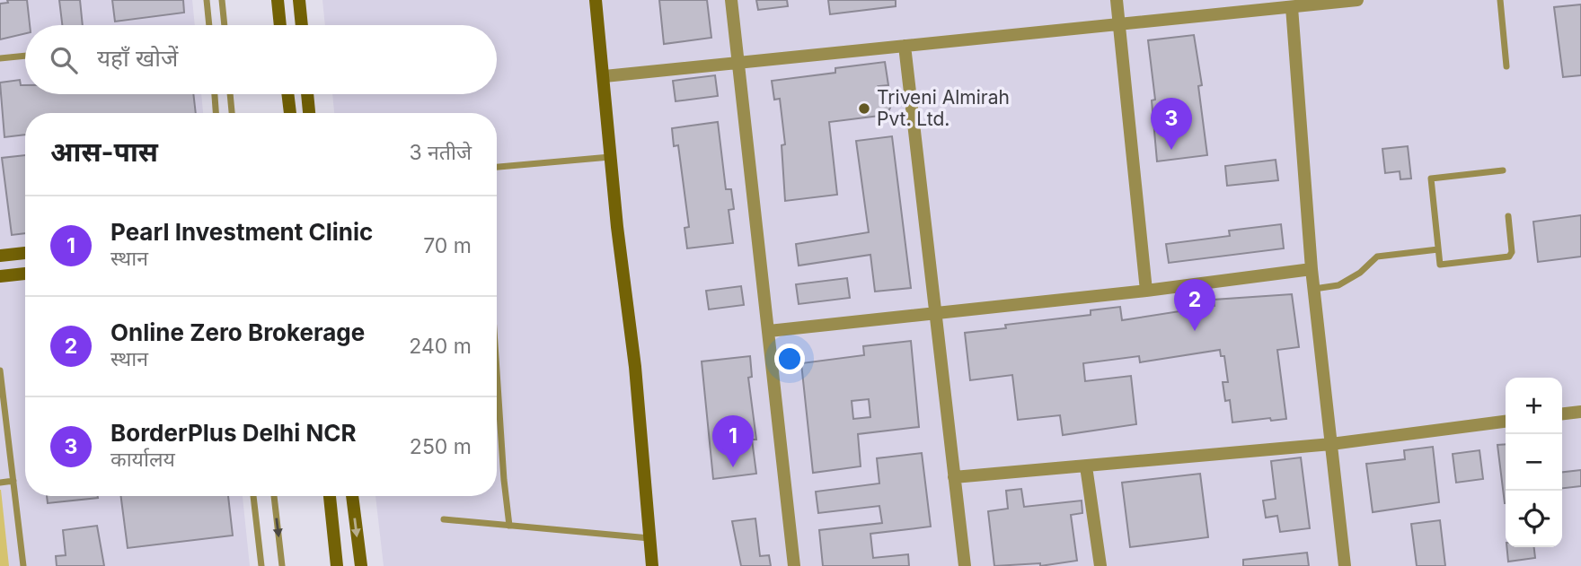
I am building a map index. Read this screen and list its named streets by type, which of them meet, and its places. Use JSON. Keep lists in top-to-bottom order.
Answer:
{
  "places": ["Triveni Almirah Pvt. Ltd."],
  "page": {
    "search": "यहाँ खोजें",
    "pins": ["3", "2", "1"],
    "heading": ["आस-पास", "3 नतीजे"],
    "list": [
      {
        "mark": "1",
        "name": "Pearl Investment Clinic",
        "note": "स्थान",
        "value": "70 m"
      },
      {
        "mark": "2",
        "name": "Online Zero Brokerage",
        "note": "स्थान",
        "value": "240 m"
      },
      {
        "mark": "3",
        "name": "BorderPlus Delhi NCR",
        "note": "कार्यालय",
        "value": "250 m"
      }
    ],
    "map_buttons": ["+", "−"]
  }
}
